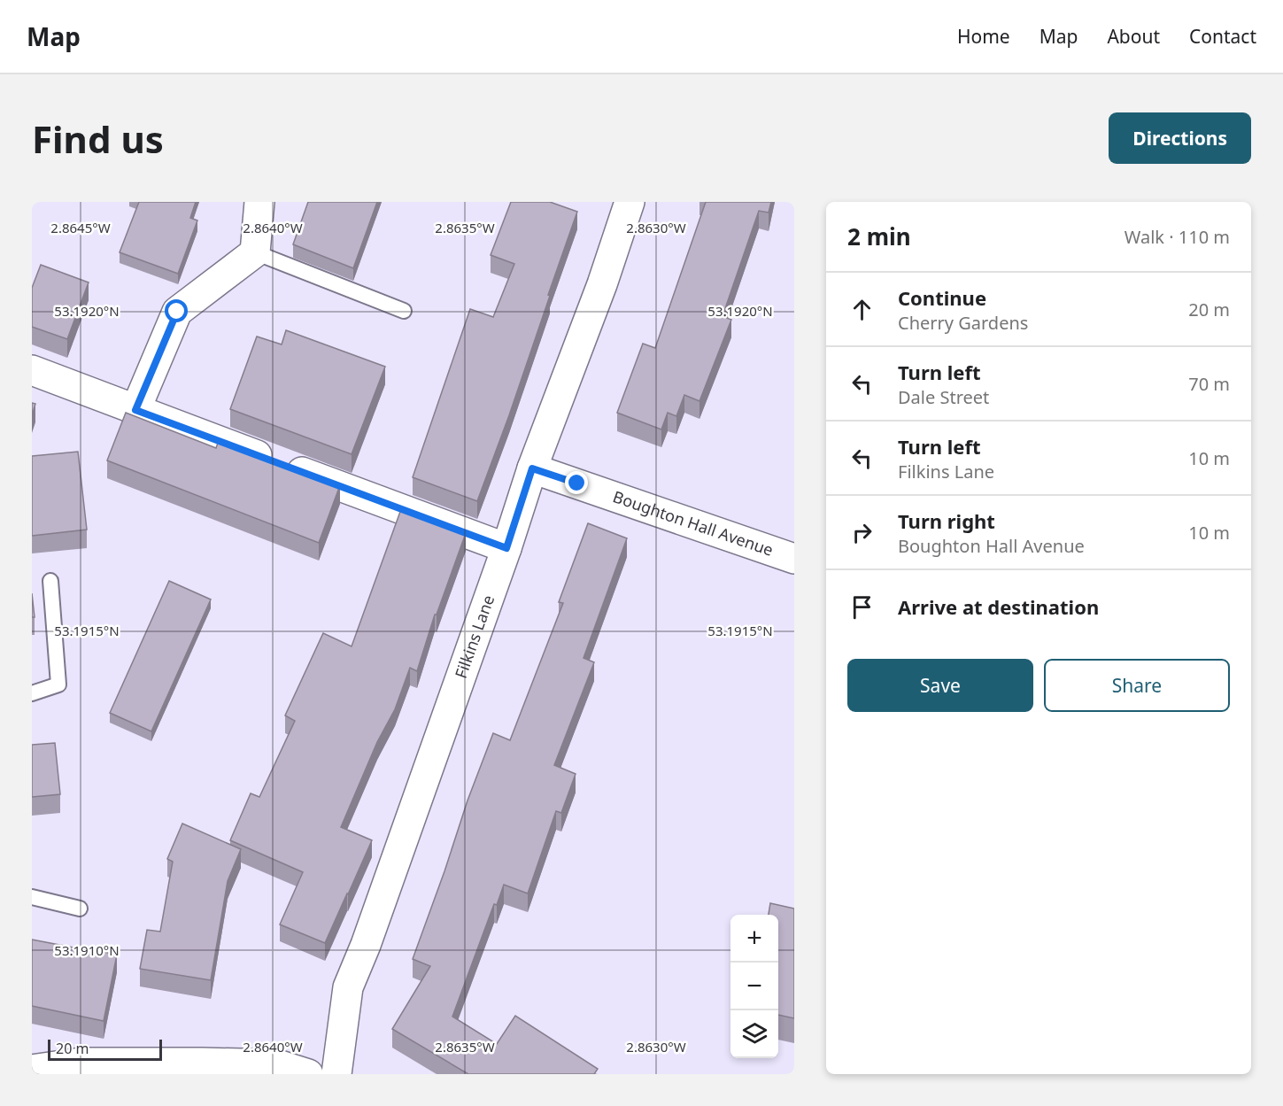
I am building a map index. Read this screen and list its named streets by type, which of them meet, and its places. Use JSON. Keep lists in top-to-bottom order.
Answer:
{
  "streets": {
    "street": ["Boughton Hall Avenue", "Filkins Lane"]
  },
  "crossings": [
    ["Boughton Hall Avenue", "Filkins Lane"]
  ],
  "scale_bar": "20 m",
  "page": {
    "header": "Map",
    "nav": [
      "Home",
      "Map",
      "About",
      "Contact"
    ],
    "buttons": [
      "Directions",
      ["Save", "Share"]
    ],
    "title": "Find us",
    "heading": ["2 min", "Walk · 110 m"],
    "list": [
      ["Continue", "Cherry Gardens", "20 m"],
      ["Turn left", "Dale Street", "70 m"],
      ["Turn left", "Filkins Lane", "10 m"],
      ["Turn right", "Boughton Hall Avenue", "10 m"],
      "Arrive at destination"
    ],
    "map_buttons": ["+", "−"],
    "scale": "20 m"
  },
  "coordinates": [
    "2.8645°W",
    "2.8640°W",
    "2.8635°W",
    "2.8630°W",
    "53.1920°N",
    "53.1915°N",
    "53.1910°N"
  ]
}
